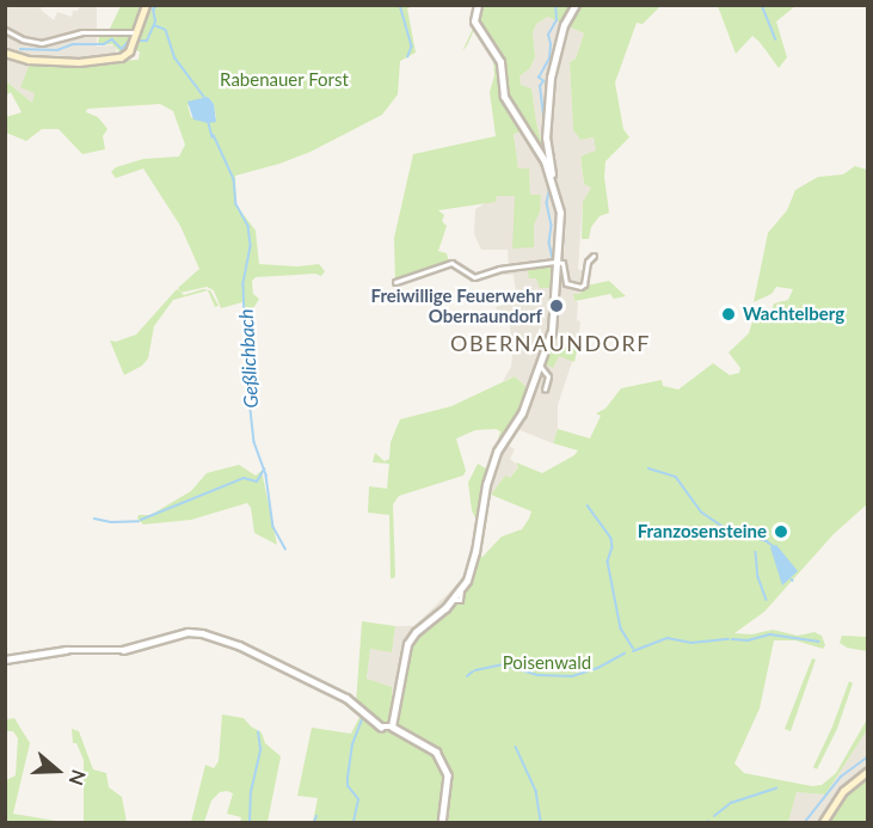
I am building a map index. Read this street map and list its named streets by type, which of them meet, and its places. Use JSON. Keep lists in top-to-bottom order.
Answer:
{
  "districts": ["OBERNAUNDORF"],
  "water": ["Geßlichbach"],
  "parks": ["Rabenauer Forst", "Poisenwald"],
  "places": ["Freiwillige Feuerwehr Obernaundorf", "Wachtelberg", "Franzosensteine"],
  "north": "right"
}
